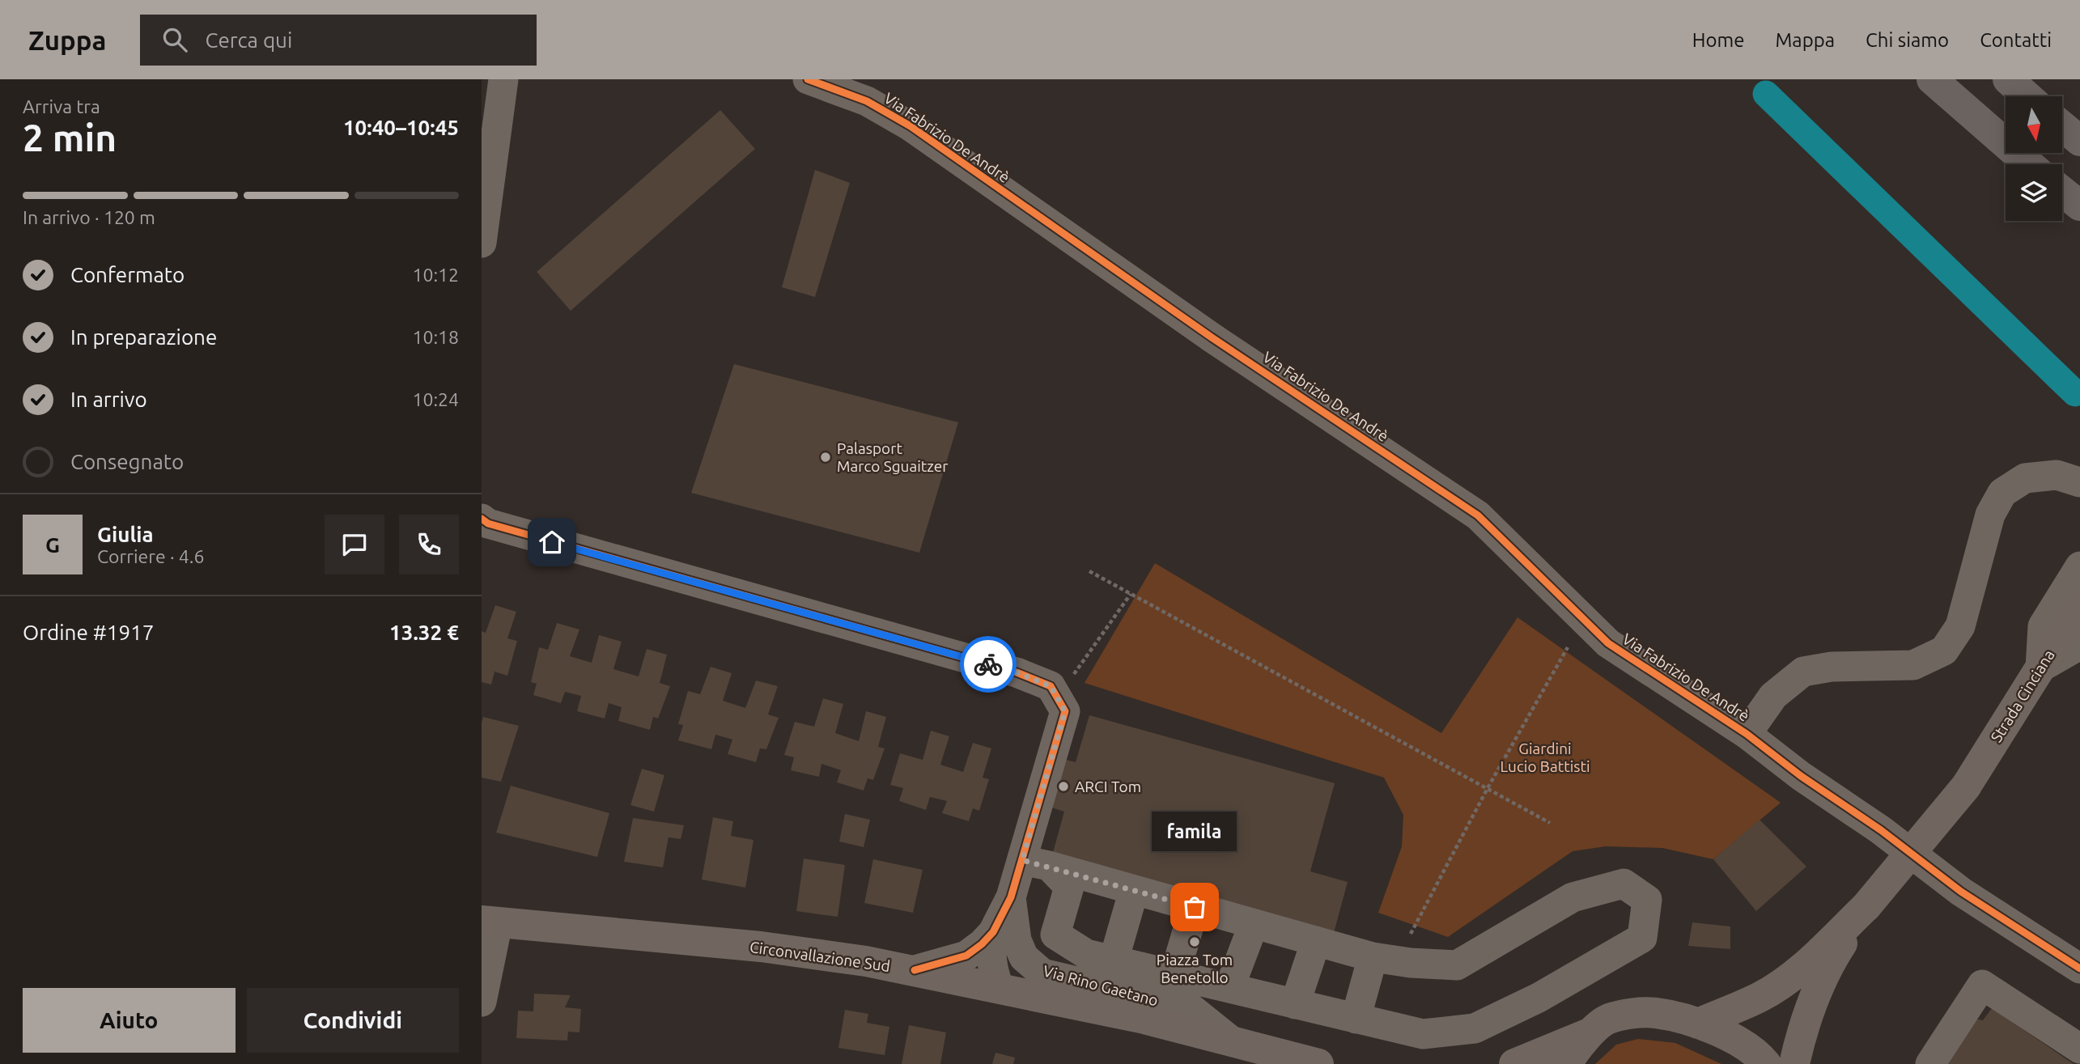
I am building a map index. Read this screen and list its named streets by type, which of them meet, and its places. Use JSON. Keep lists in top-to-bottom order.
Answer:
{
  "streets": {
    "main road": ["Strada Cinciana", "Circonvallazione Sud"],
    "street": ["Via Fabrizio De Andrè", "Via Rino Gaetano"]
  },
  "crossings": [
    ["Circonvallazione Sud", "Via Rino Gaetano"]
  ],
  "parks": ["Giardini Lucio Battisti"],
  "places": [
    "Palasport Marco Sguaitzer",
    "ARCI Tom",
    "famila",
    "Piazza Tom Benetollo"
  ],
  "north": "bottom",
  "page": {
    "header": "Zuppa",
    "search": "Cerca qui",
    "nav": [
      "Home",
      "Mappa",
      "Chi siamo",
      "Contatti"
    ],
    "heading": ["2 min", "Arriva tra", "10:40–10:45"],
    "panel": [
      "Giulia",
      "Corriere · 4.6",
      "Ordine #1917",
      "13.32 €"
    ],
    "bar": "In arrivo · 120 m",
    "list": [
      ["Confermato", "10:12"],
      ["In preparazione", "10:18"],
      ["In arrivo", "10:24"],
      "Consegnato"
    ],
    "round": "G",
    "bubble": "famila",
    "buttons": ["Aiuto", "Condividi"]
  }
}
